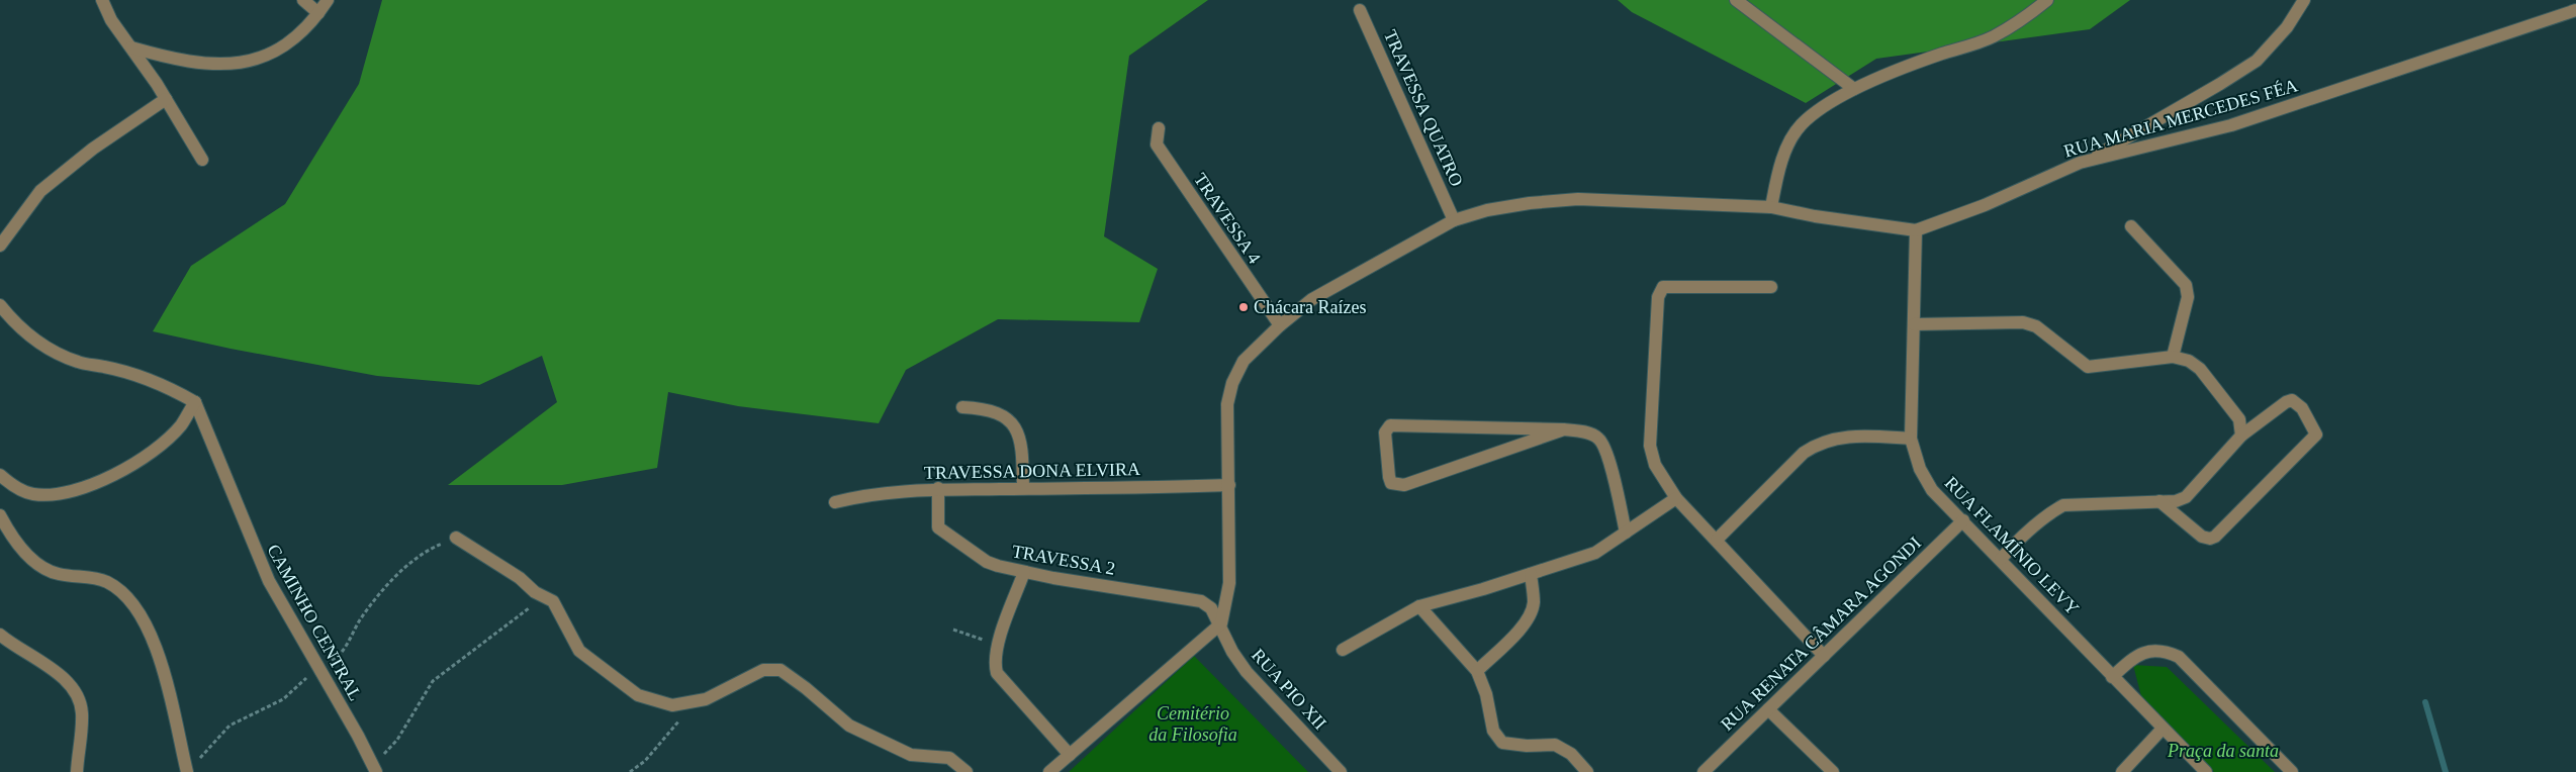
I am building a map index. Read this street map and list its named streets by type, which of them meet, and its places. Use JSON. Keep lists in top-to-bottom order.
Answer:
{
  "streets": {
    "street": [
      "TRAVESSA QUATRO",
      "RUA MARIA MERCEDES FÉA",
      "TRAVESSA 4",
      "TRAVESSA DONA ELVIRA",
      "RUA FLAMÍNIO LEVY",
      "TRAVESSA 2",
      "CAMINHO CENTRAL",
      "RUA RENATA CÂMARA AGONDI",
      "RUA PIO XII"
    ]
  },
  "crossings": [
    ["TRAVESSA QUATRO", "RUA MARIA MERCEDES FÉA"],
    ["RUA MARIA MERCEDES FÉA", "TRAVESSA 4"],
    ["RUA MARIA MERCEDES FÉA", "TRAVESSA DONA ELVIRA"],
    ["RUA MARIA MERCEDES FÉA", "RUA FLAMÍNIO LEVY"],
    ["RUA MARIA MERCEDES FÉA", "TRAVESSA 2"],
    ["RUA MARIA MERCEDES FÉA", "RUA PIO XII"],
    ["TRAVESSA DONA ELVIRA", "TRAVESSA 2"],
    ["RUA FLAMÍNIO LEVY", "RUA RENATA CÂMARA AGONDI"],
    ["TRAVESSA 2", "RUA PIO XII"]
  ],
  "parks": ["Cemitério da Filosofia", "Praça da santa"],
  "places": ["Chácara Raízes"]
}
